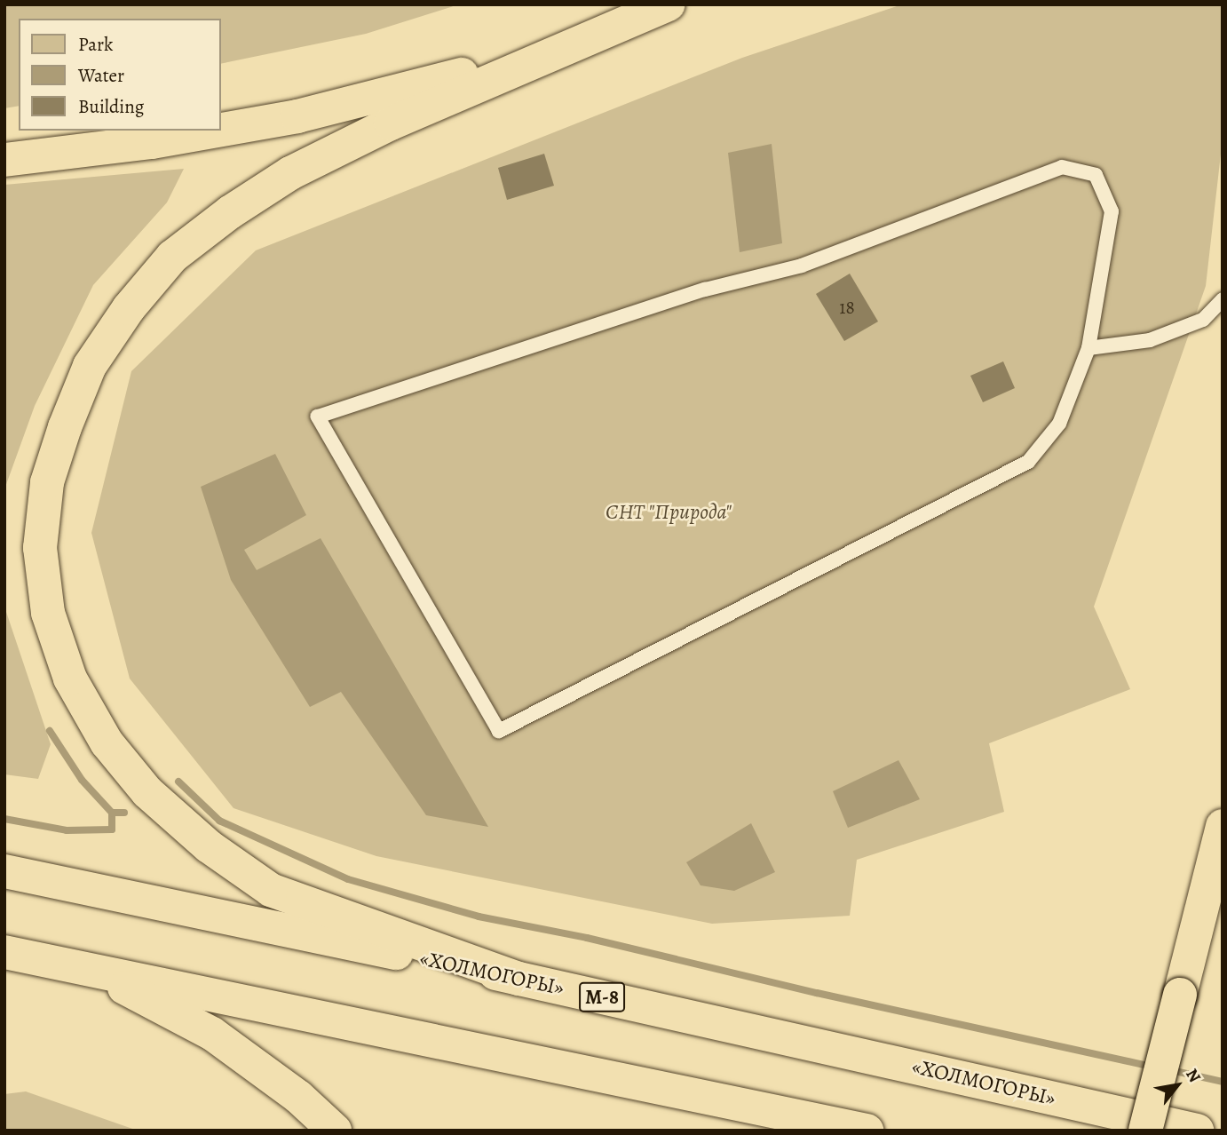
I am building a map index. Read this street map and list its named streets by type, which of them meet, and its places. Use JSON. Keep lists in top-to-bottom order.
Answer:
{
  "streets": {
    "highway": ["«ХОЛМОГОРЫ»", "М-8"]
  },
  "parks": ["СНТ \"Природа\""],
  "house_numbers": ["18"],
  "legend": ["Park", "Water", "Building"],
  "north": "top right"
}
